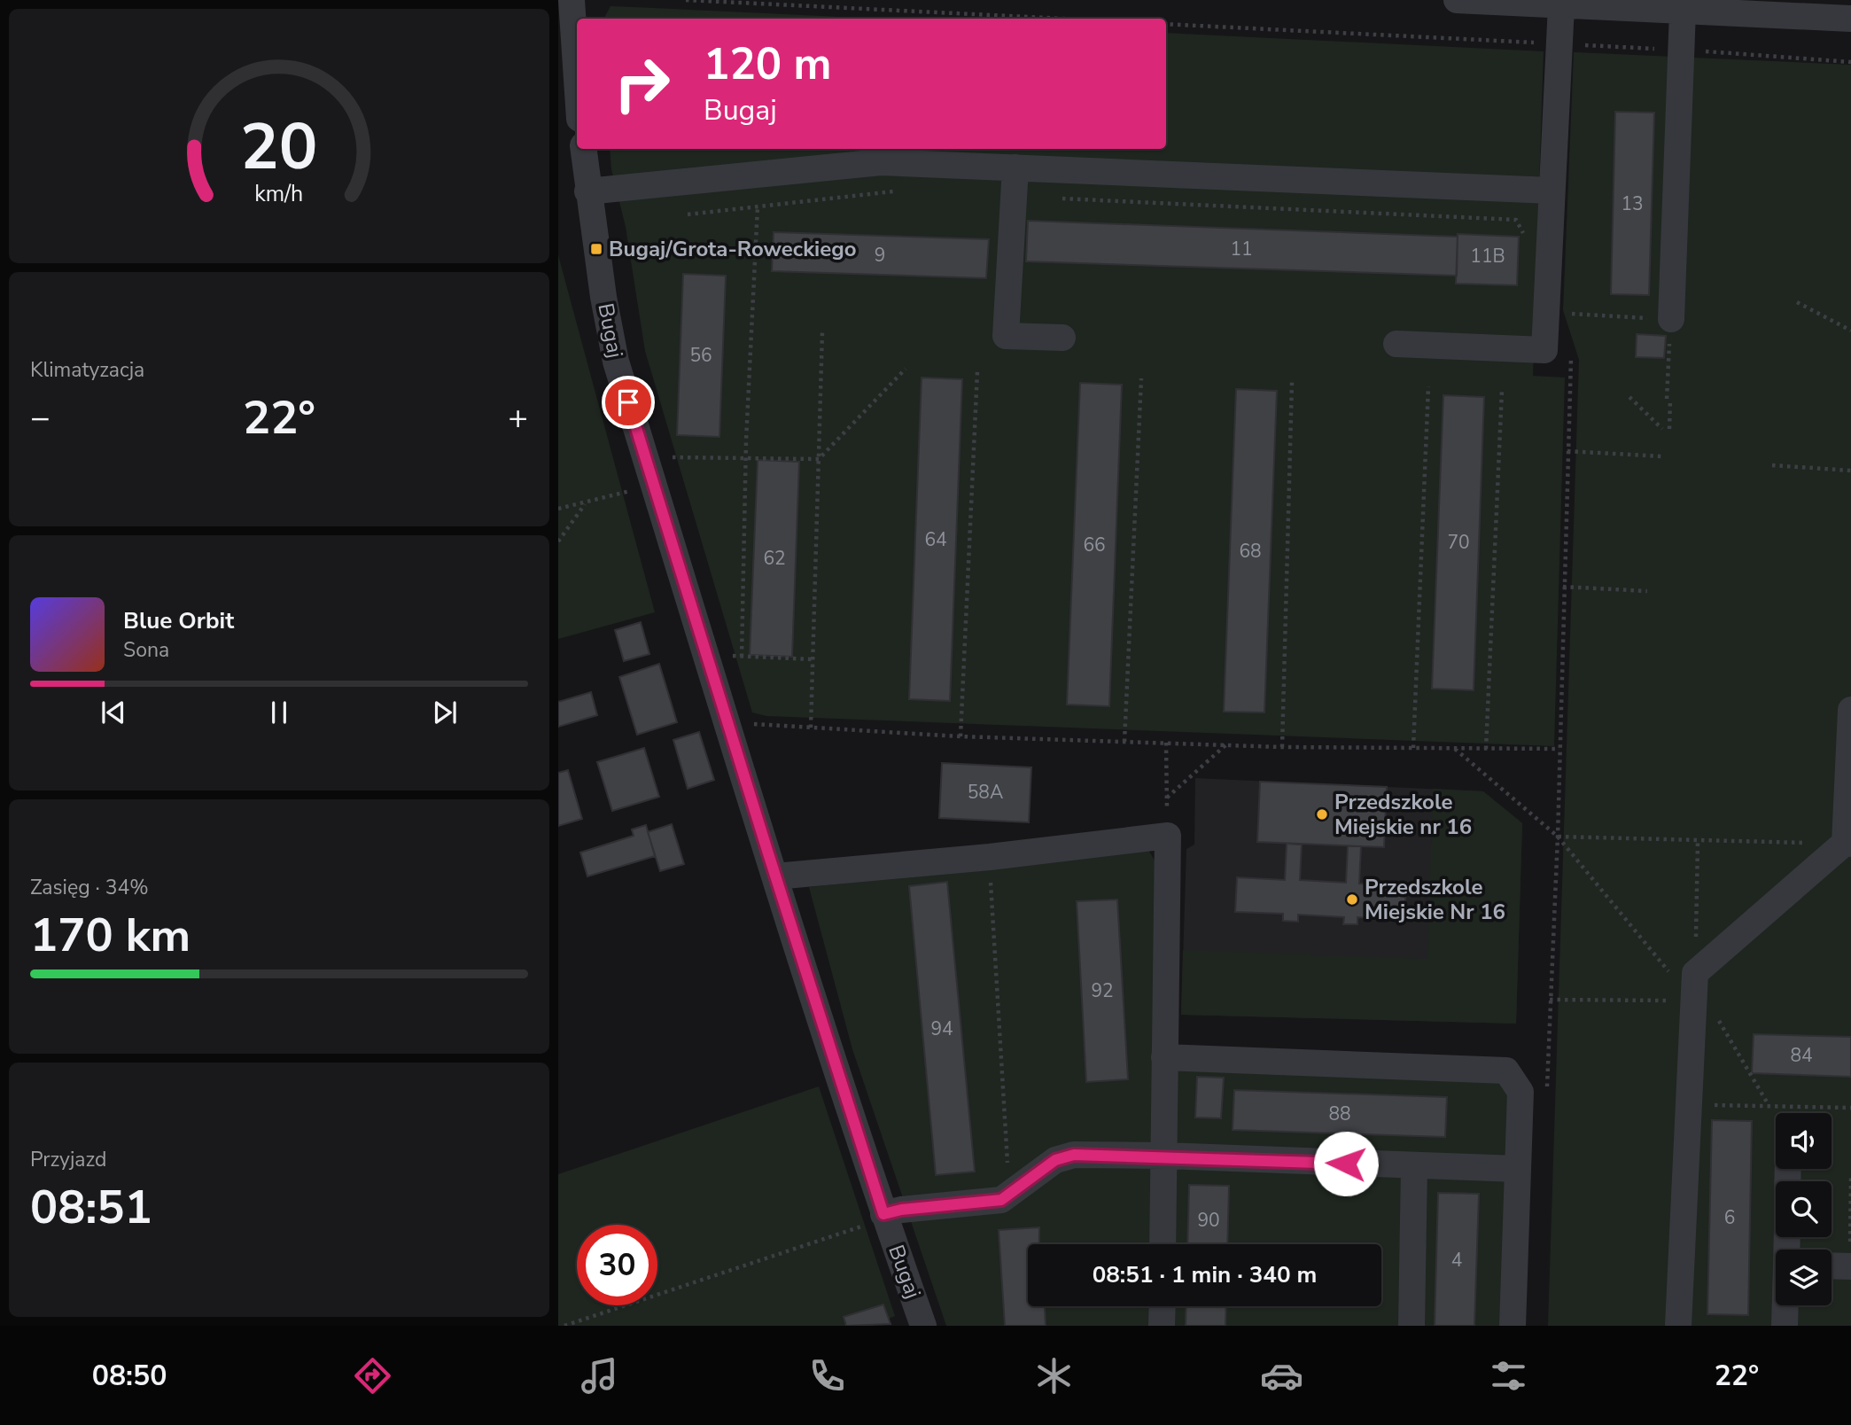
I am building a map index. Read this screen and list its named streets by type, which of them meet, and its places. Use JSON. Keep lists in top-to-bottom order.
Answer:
{
  "streets": {
    "street": ["Bugaj"]
  },
  "places": {
    "transit": ["Bugaj/Grota-Roweckiego"],
    "other": ["Przedszkole Miejskie nr 16", "Przedszkole Miejskie Nr 16"]
  },
  "house_numbers": [
    "13",
    "11",
    "9",
    "11B",
    "56",
    "64",
    "70",
    "66",
    "68",
    "62",
    "58A",
    "92",
    "94",
    "84",
    "88",
    "6",
    "90",
    "4"
  ],
  "page": {
    "turn": ["120 m", "Bugaj"],
    "tile": [
      "Klimatyzacja",
      ["Zasięg · 34%", "170 km"],
      ["Przyjazd", "08:51"]
    ],
    "heat": ["−", "22°", "+"],
    "song": ["Blue Orbit", "Sona"],
    "limit": "30",
    "trip": "08:51 · 1 min · 340 m",
    "tabs": ["08:50", "22°"],
    "gauge": ["20", "km/h"]
  }
}
